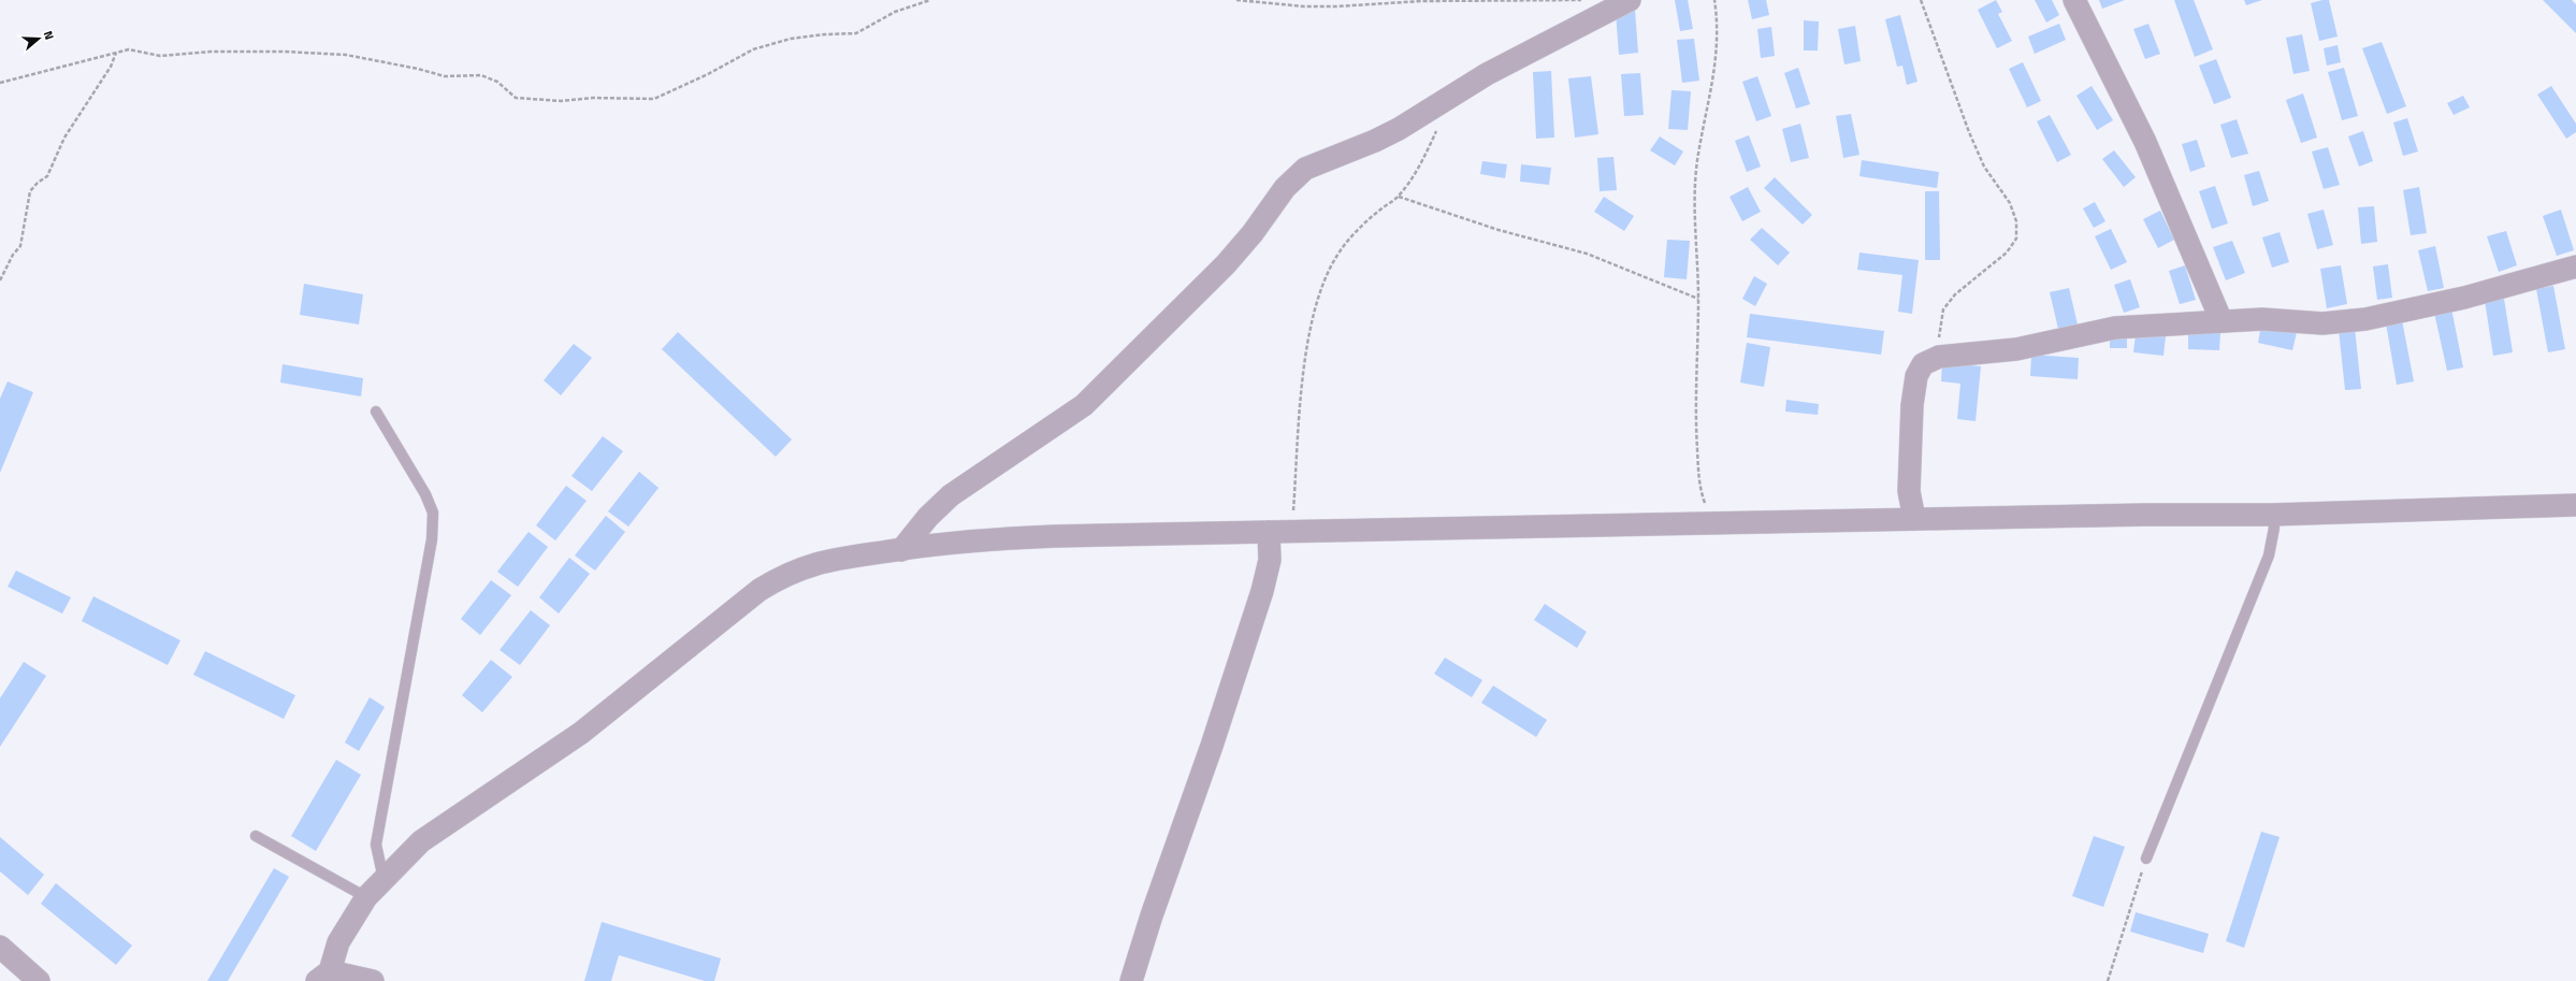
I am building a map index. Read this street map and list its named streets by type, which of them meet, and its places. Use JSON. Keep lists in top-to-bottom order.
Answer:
{
  "north": "right"
}
